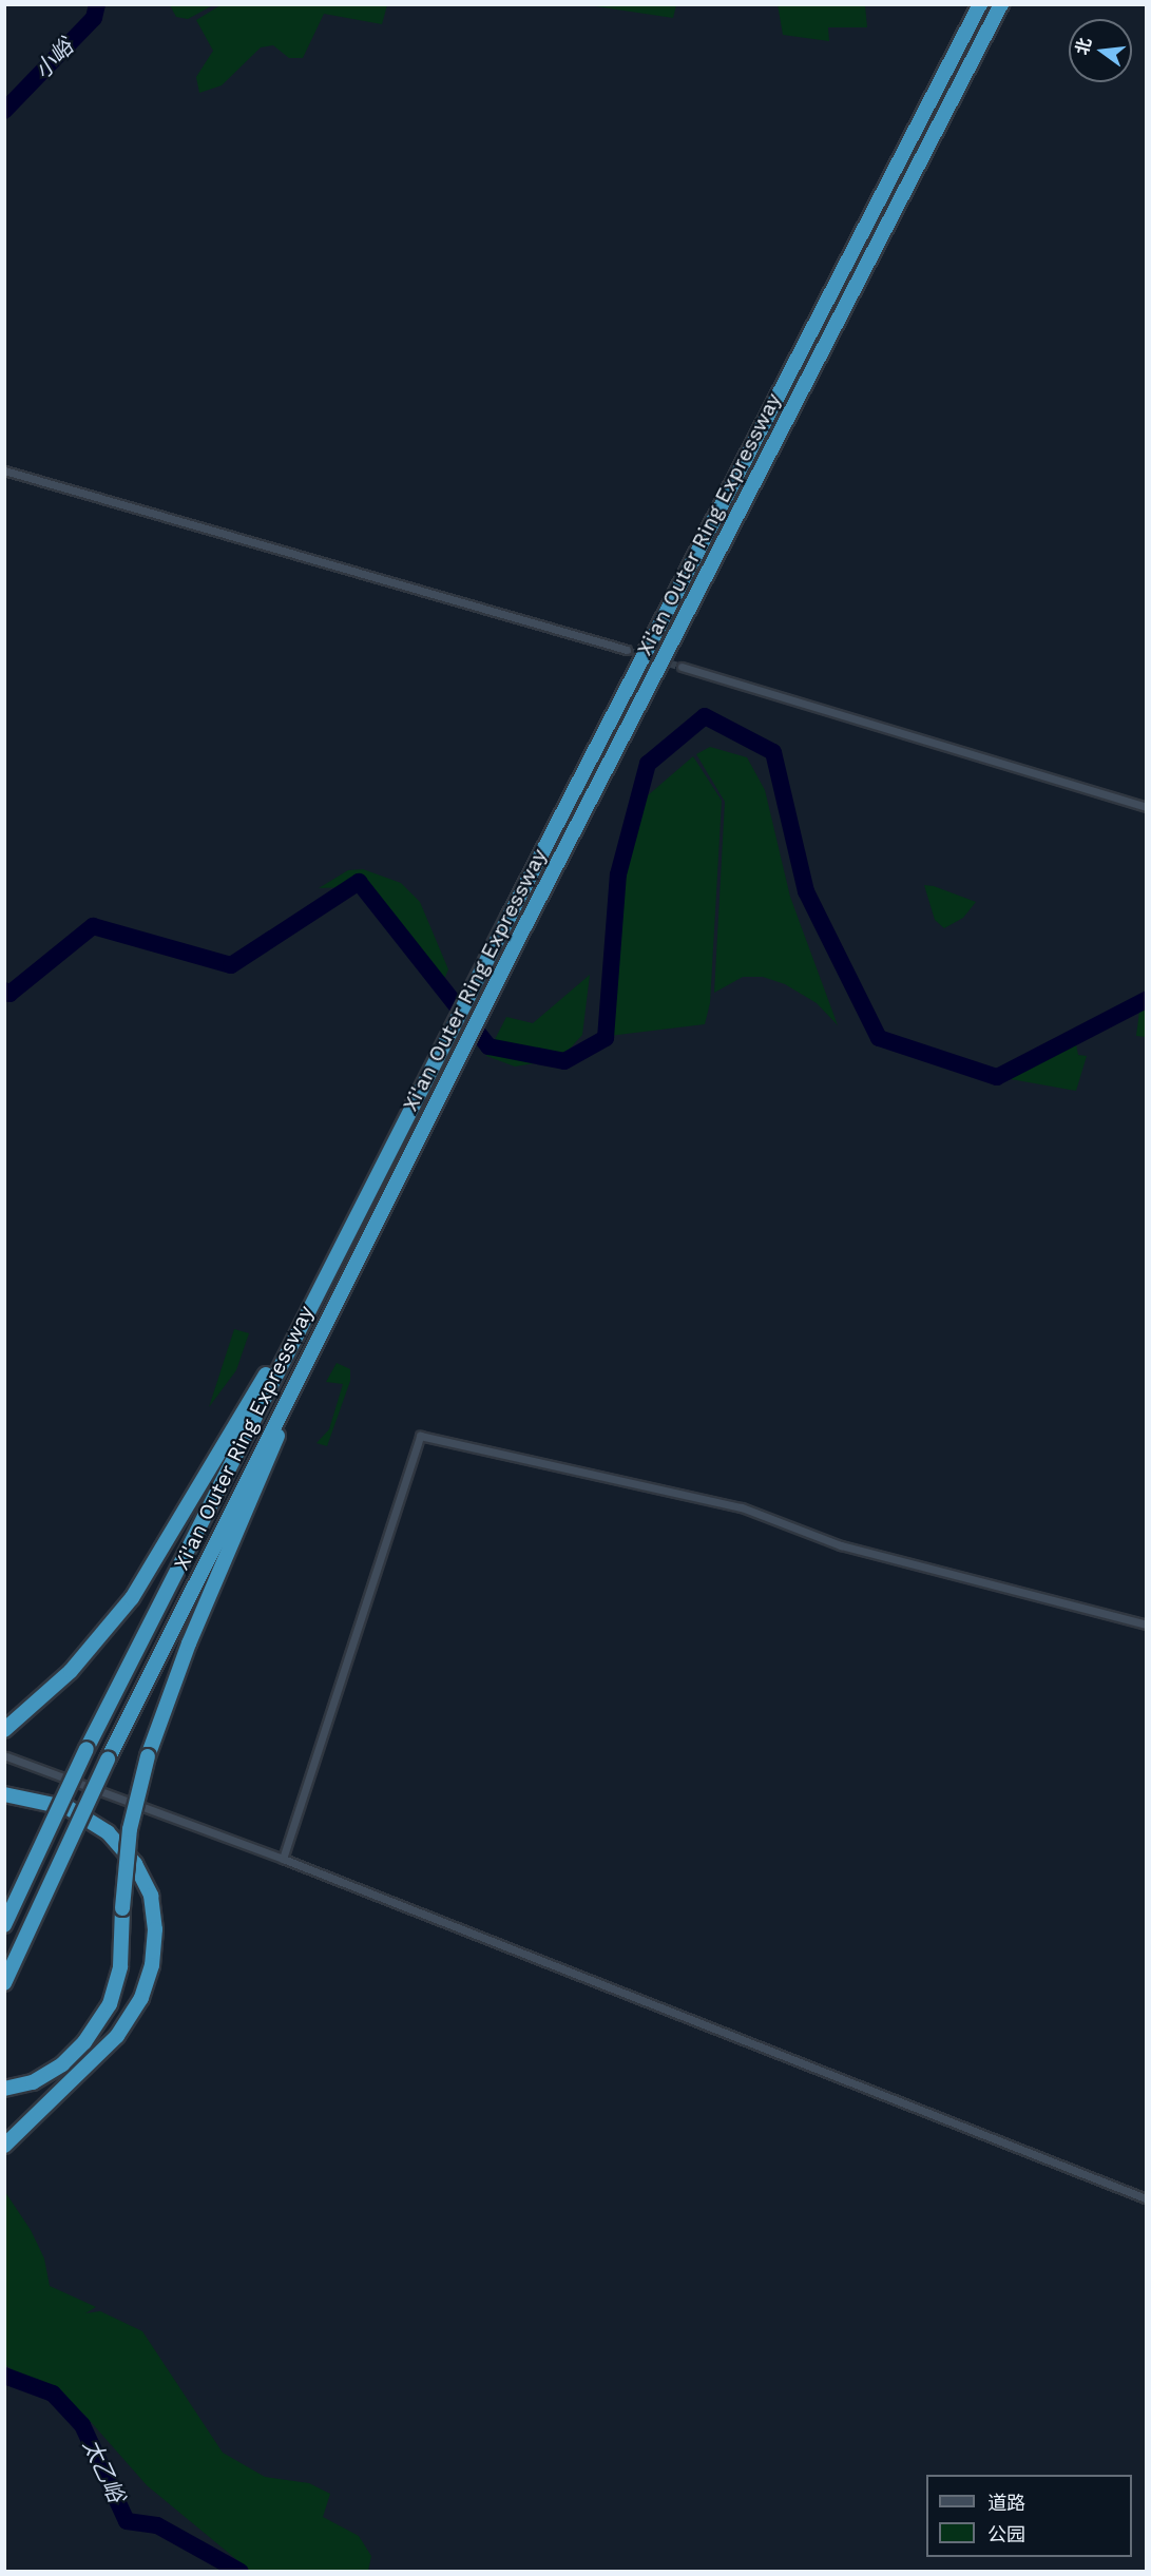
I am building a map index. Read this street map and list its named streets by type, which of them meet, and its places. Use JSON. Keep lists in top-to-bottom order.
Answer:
{
  "streets": {
    "highway": ["Xi'an Outer Ring Expressway"]
  },
  "water": ["小峪", "太乙峪"],
  "legend": ["道路", "公园"],
  "north": "left"
}
